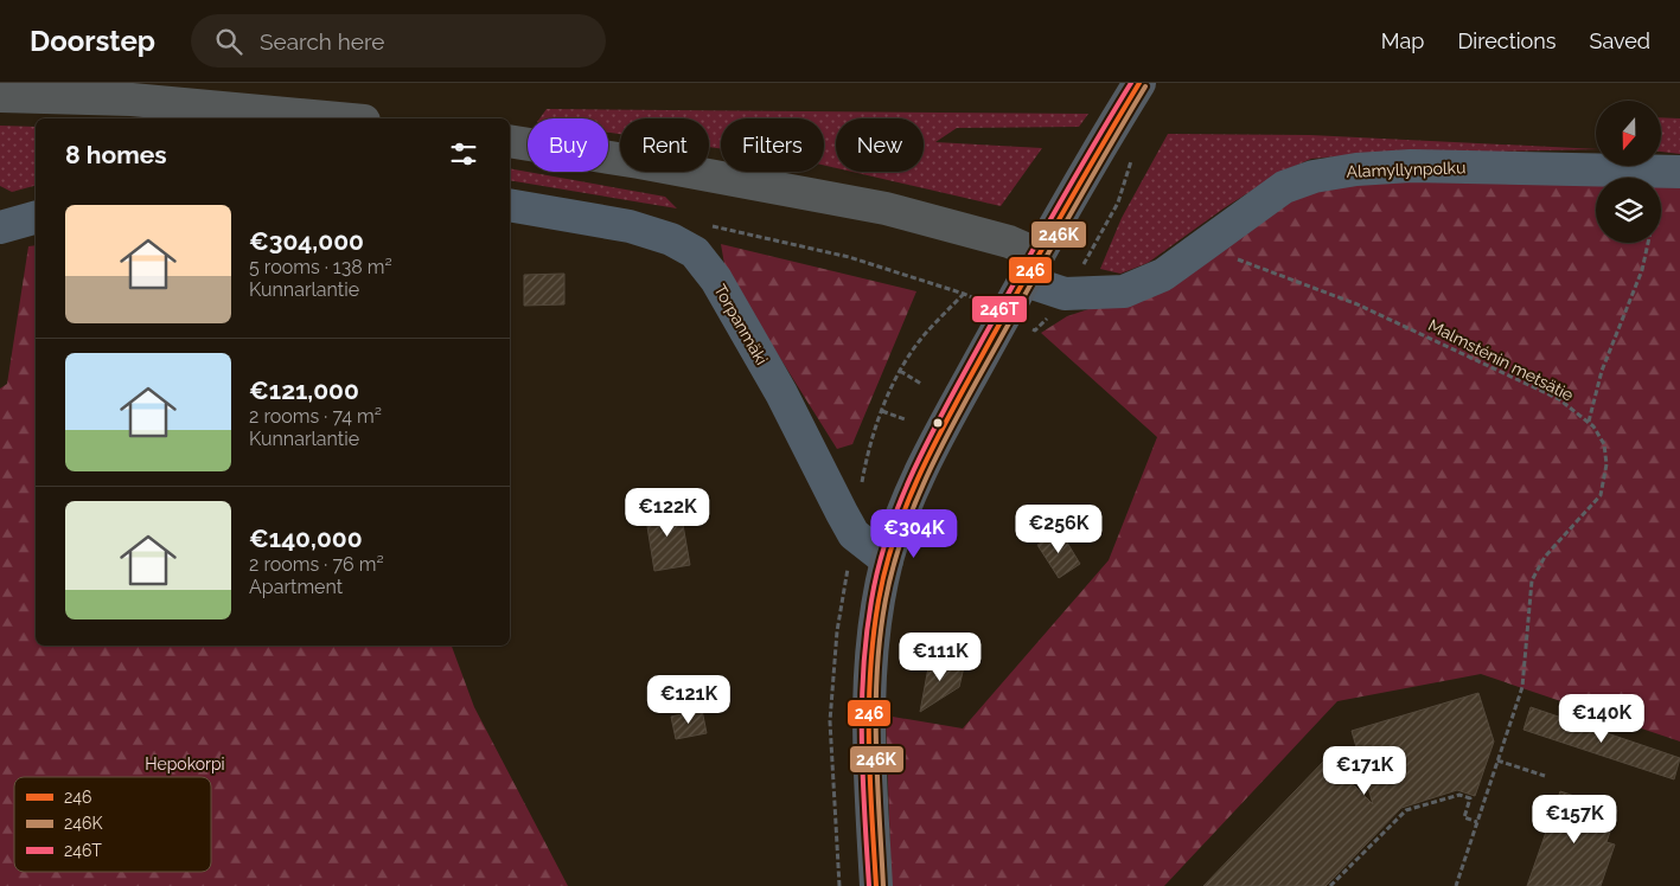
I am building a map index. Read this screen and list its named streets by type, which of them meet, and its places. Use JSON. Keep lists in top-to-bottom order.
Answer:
{
  "streets": {
    "street": ["Alamyllynpolku", "Torpanmäki"],
    "path": ["Malmsténin metsätie"]
  },
  "crossings": [
    ["Alamyllynpolku", "Malmsténin metsätie"]
  ],
  "parks": ["Hepokorpi"],
  "lines": ["transit line 246", "transit line 246T", "transit line 246K"],
  "legend": ["246", "246K", "246T"],
  "north": "bottom",
  "page": {
    "header": "Doorstep",
    "search": "Search here",
    "nav": ["Map", "Directions", "Saved"],
    "chip": [
      "Buy",
      "Rent",
      "Filters",
      "New"
    ],
    "heading": "8 homes",
    "list": [
      {
        "name": "€304,000",
        "note": "5 rooms · 138 m² · Kunnarlantie"
      },
      {
        "name": "€121,000",
        "note": "2 rooms · 74 m² · Kunnarlantie"
      },
      {
        "name": "€140,000",
        "note": "2 rooms · 76 m² · Apartment"
      }
    ],
    "price": [
      "€122K",
      "€256K",
      "€304K",
      "€111K",
      "€121K",
      "€140K",
      "€171K",
      "€157K"
    ]
  }
}
